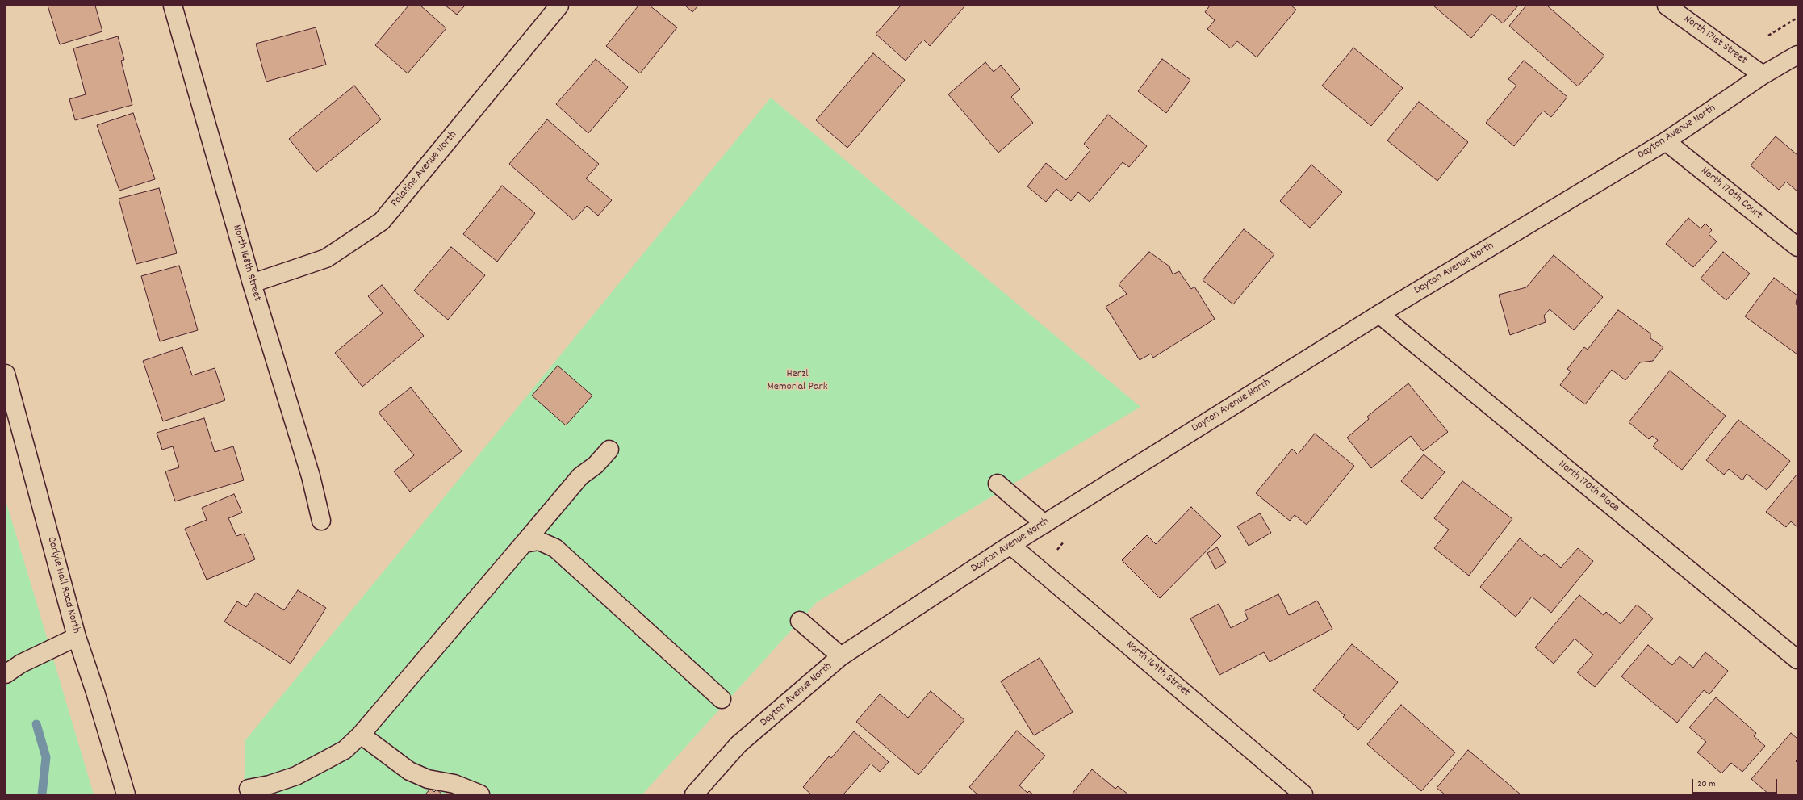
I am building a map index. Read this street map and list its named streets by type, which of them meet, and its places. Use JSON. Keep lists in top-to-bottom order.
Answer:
{
  "streets": {
    "street": [
      "North 171st Street",
      "Dayton Avenue North",
      "Palatine Avenue North",
      "North 170th Court",
      "North 168th Street",
      "North 170th Place",
      "Carlyle Hall Road North",
      "North 169th Street"
    ]
  },
  "crossings": [
    ["North 171st Street", "Dayton Avenue North"],
    ["Dayton Avenue North", "North 170th Court"],
    ["Dayton Avenue North", "North 170th Place"],
    ["Dayton Avenue North", "North 169th Street"],
    ["Palatine Avenue North", "North 168th Street"]
  ],
  "parks": ["Herzl Memorial Park"],
  "scale_bar": "20 m"
}
